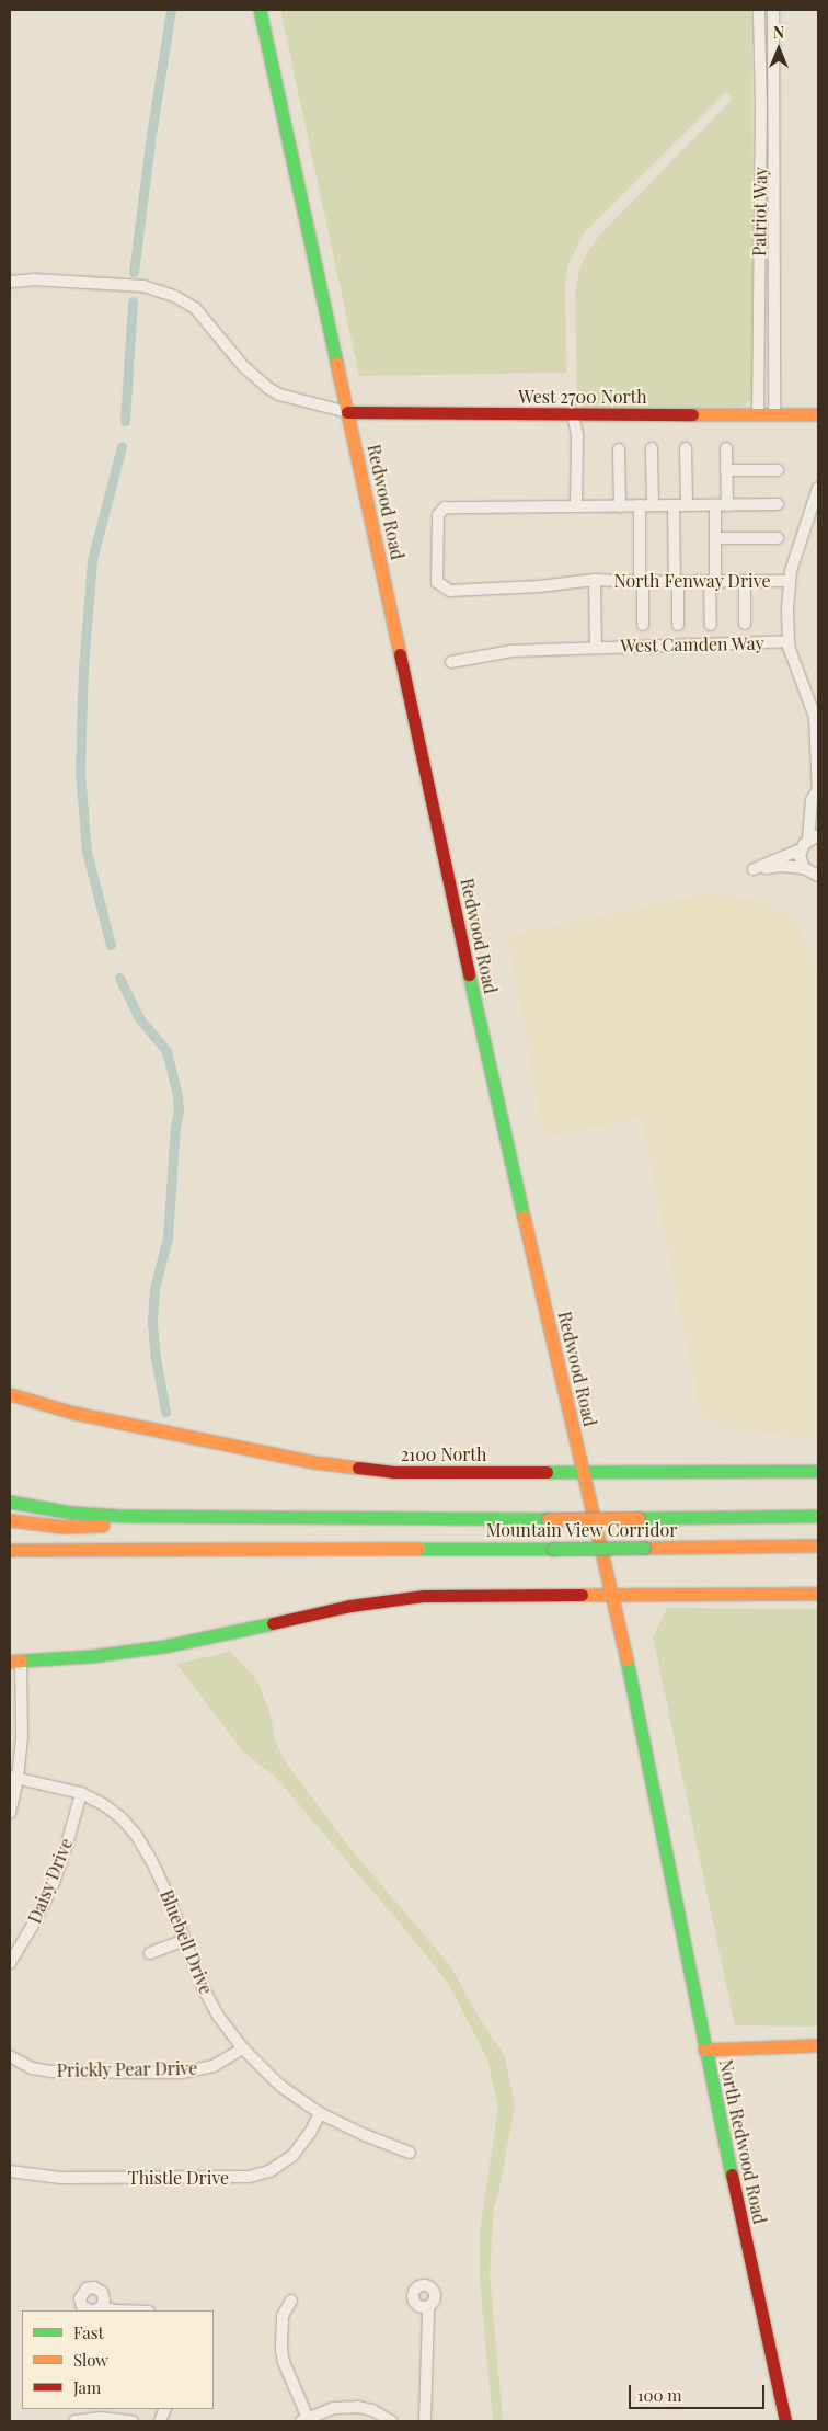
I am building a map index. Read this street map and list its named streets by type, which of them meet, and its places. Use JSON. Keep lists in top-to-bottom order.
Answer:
{
  "streets": {
    "main road": [
      "West 2700 North",
      "Redwood Road",
      "2100 North",
      "Mountain View Corridor",
      "North Redwood Road"
    ],
    "street": [
      "Patriot Way",
      "North Fenway Drive",
      "West Camden Way",
      "Daisy Drive",
      "Bluebell Drive",
      "Prickly Pear Drive",
      "Thistle Drive"
    ]
  },
  "crossings": [
    ["Patriot Way", "West 2700 North"],
    ["West 2700 North", "Redwood Road"],
    ["Redwood Road", "2100 North"],
    ["Redwood Road", "North Redwood Road"],
    ["Daisy Drive", "Bluebell Drive"],
    ["Bluebell Drive", "Prickly Pear Drive"],
    ["Bluebell Drive", "Thistle Drive"]
  ],
  "legend": ["Fast", "Slow", "Jam"],
  "scale_bar": "100 m",
  "north": "top"
}
